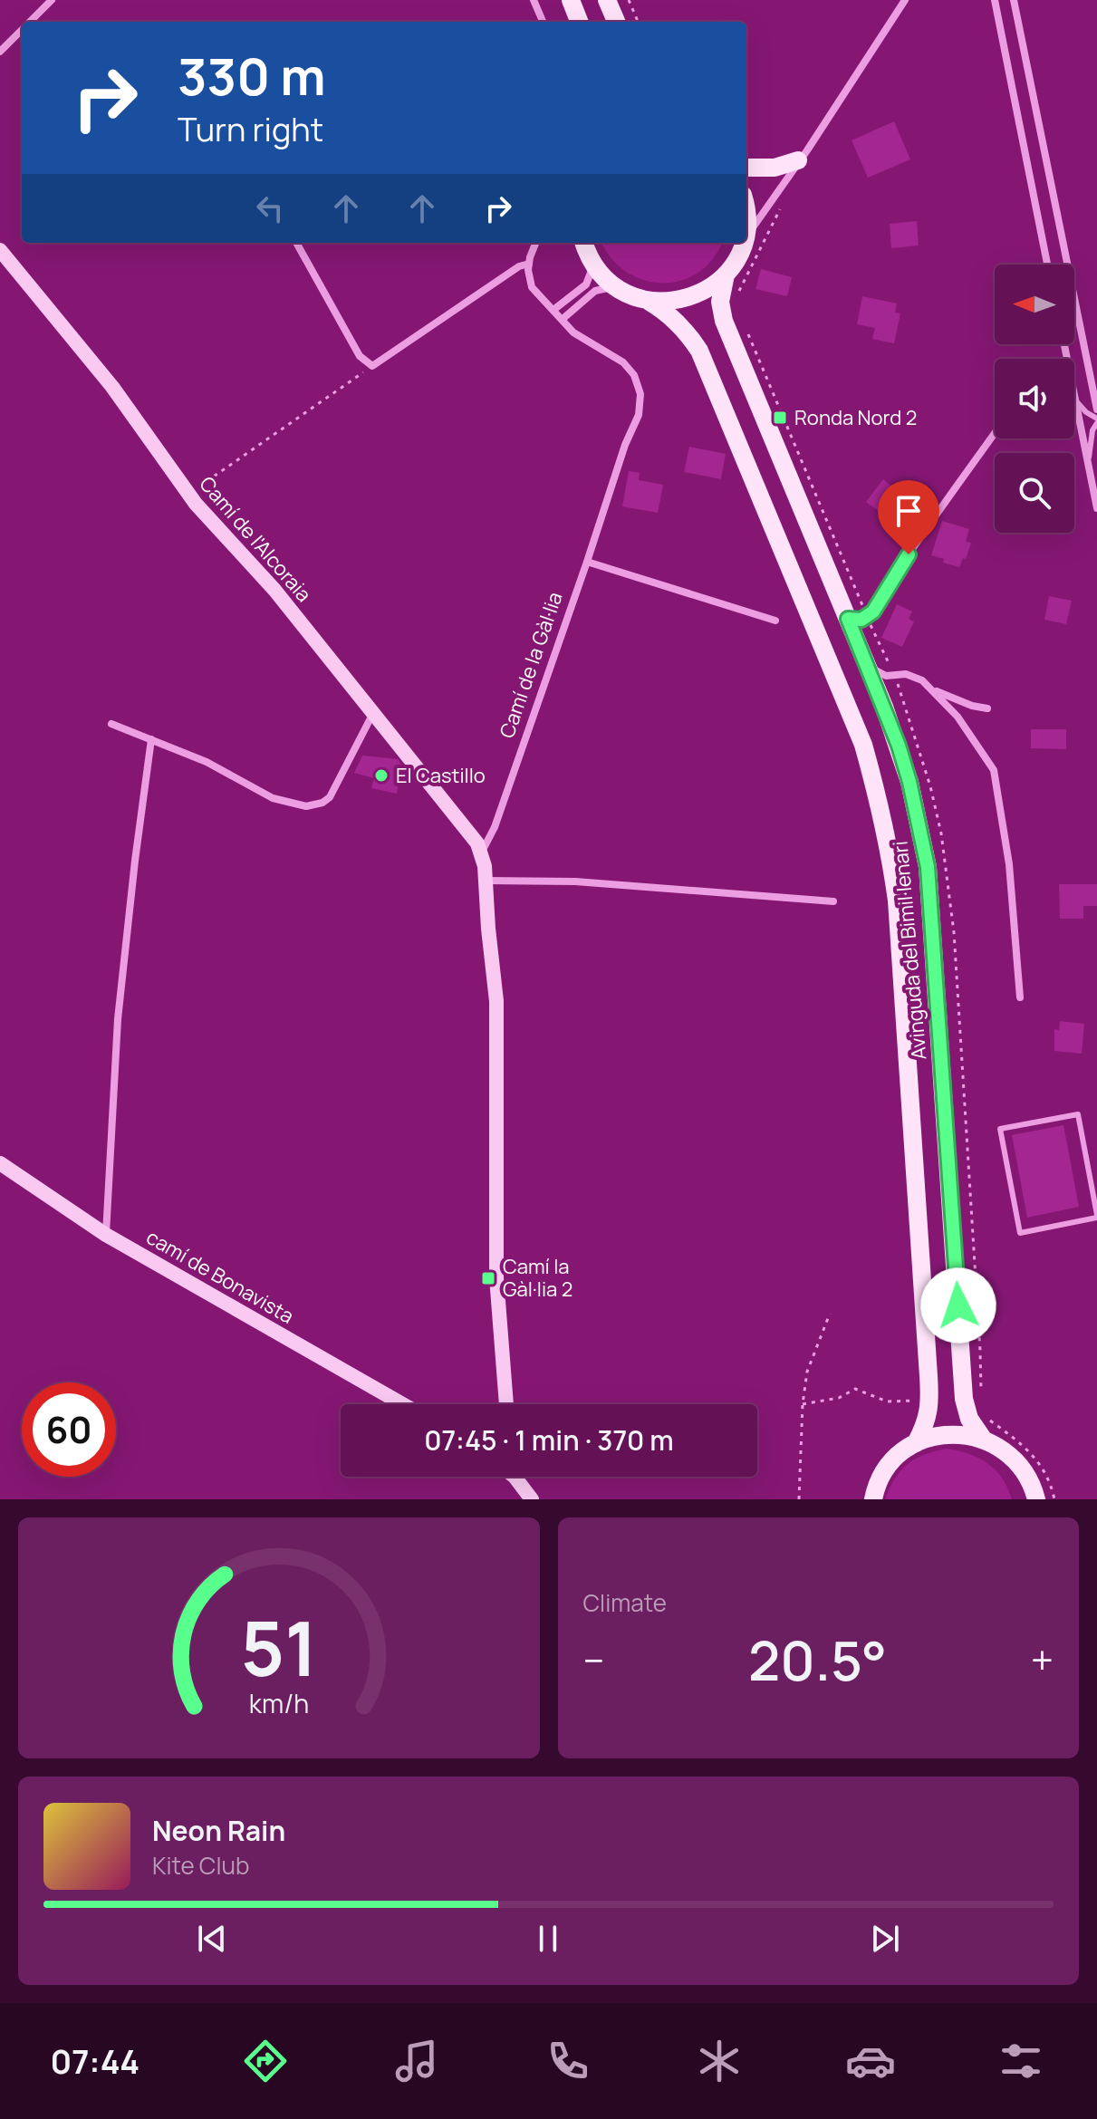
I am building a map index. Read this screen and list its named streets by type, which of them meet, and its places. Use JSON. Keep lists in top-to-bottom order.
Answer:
{
  "streets": {
    "main road": ["Avinguda del Bimil·lenari"],
    "street": ["Camí de l'Alcoraia", "Camí de la Gàl·lia", "camí de Bonavista"]
  },
  "crossings": [
    ["Camí de l'Alcoraia", "Camí de la Gàl·lia"]
  ],
  "places": {
    "transit": ["Ronda Nord 2", "Camí la Gàl·lia 2"],
    "other": ["El Castillo"]
  },
  "north": "left",
  "page": {
    "turn": ["330 m", "Turn right"],
    "limit": "60",
    "trip": "07:45 · 1 min · 370 m",
    "tile": "Climate",
    "heat": ["−", "20.5°", "+"],
    "song": ["Neon Rain", "Kite Club"],
    "tabs": "07:44",
    "gauge": ["51", "km/h"]
  }
}
